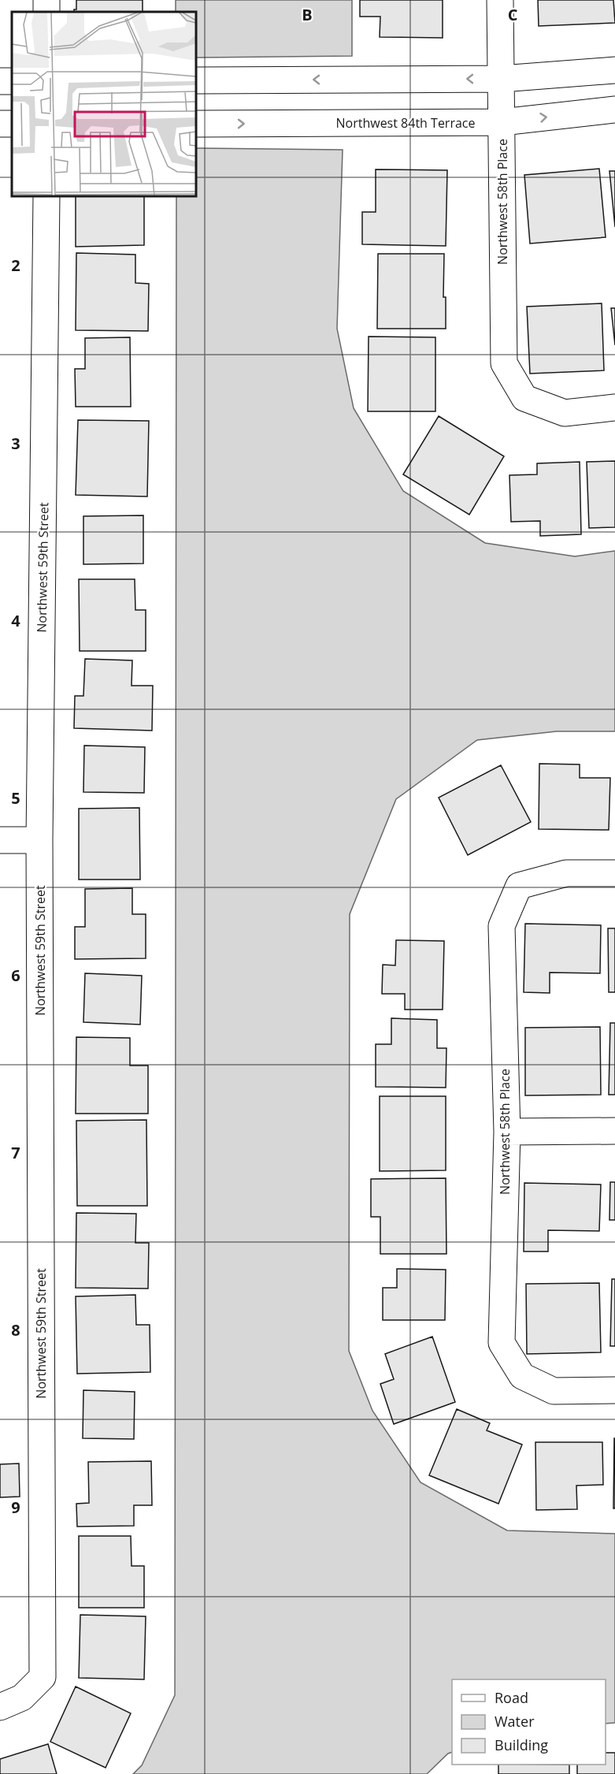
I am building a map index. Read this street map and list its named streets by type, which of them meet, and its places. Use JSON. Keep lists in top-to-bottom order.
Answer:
{
  "streets": {
    "street": ["Northwest 84th Terrace", "Northwest 58th Place", "Northwest 59th Street"]
  },
  "crossings": [
    ["Northwest 84th Terrace", "Northwest 58th Place"]
  ],
  "legend": ["Road", "Water", "Building"],
  "grid": {
    "columns": ["B", "C"],
    "rows": [
      "2",
      "3",
      "4",
      "5",
      "6",
      "7",
      "8",
      "9"
    ]
  }
}
